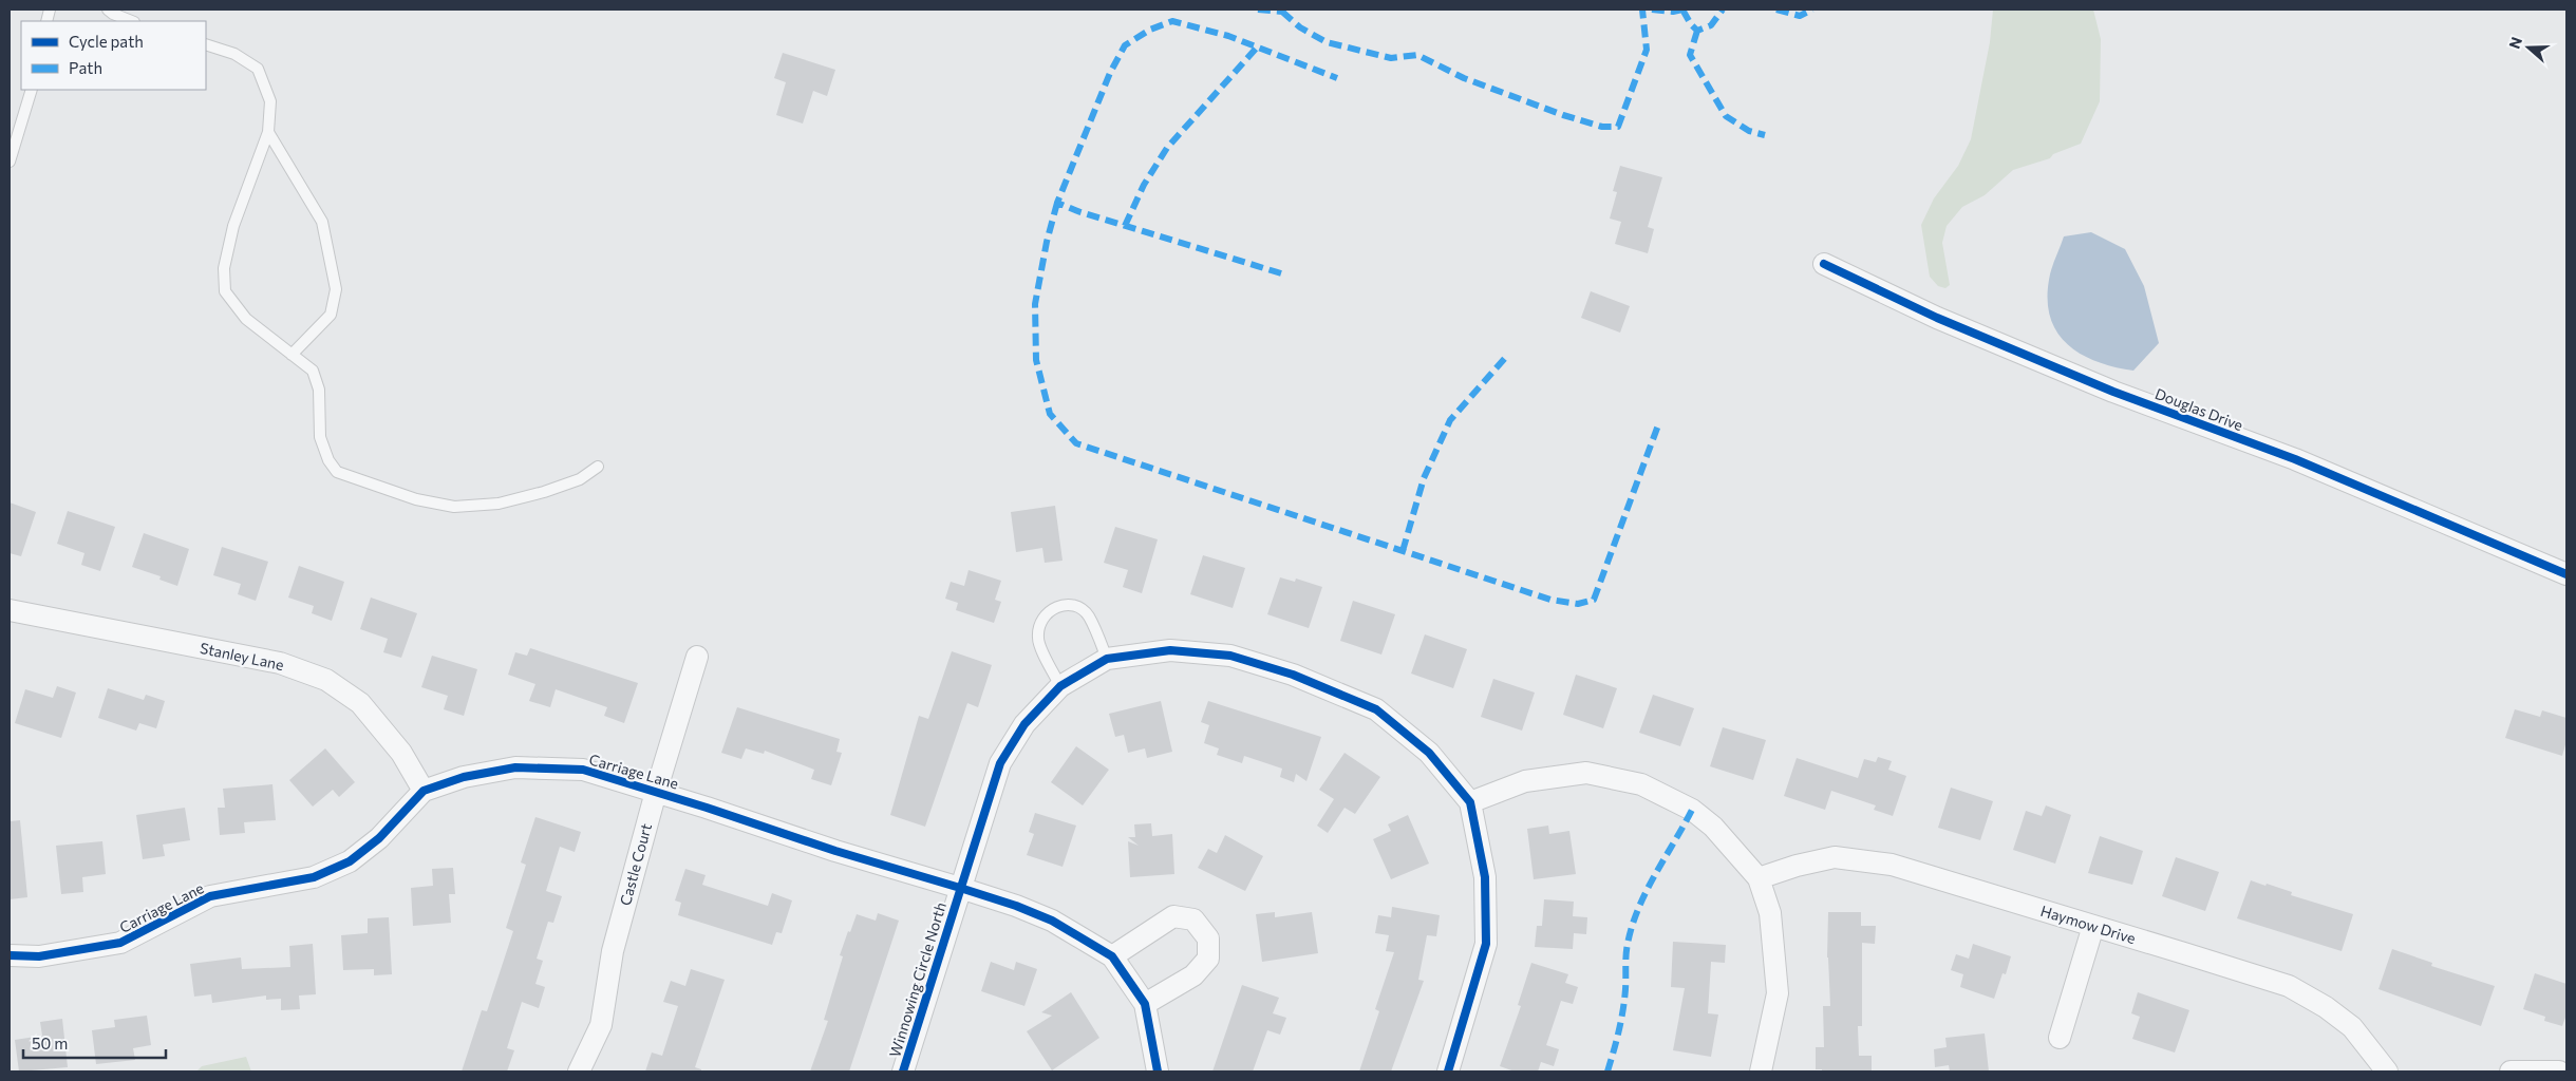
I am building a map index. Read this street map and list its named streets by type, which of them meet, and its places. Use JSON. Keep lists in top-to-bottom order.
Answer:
{
  "streets": {
    "street": [
      "Douglas Drive",
      "Stanley Lane",
      "Carriage Lane",
      "Castle Court",
      "Haymow Drive",
      "Winnowing Circle North"
    ]
  },
  "crossings": [
    ["Stanley Lane", "Carriage Lane"],
    ["Carriage Lane", "Castle Court"],
    ["Carriage Lane", "Winnowing Circle North"]
  ],
  "legend": ["Cycle path", "Path"],
  "scale_bar": "50 m",
  "north": "left"
}
